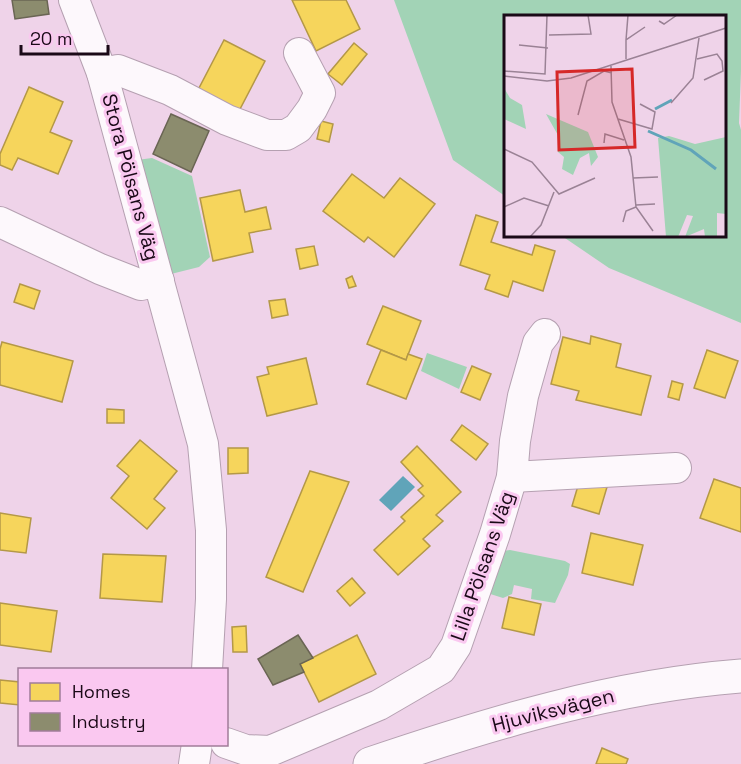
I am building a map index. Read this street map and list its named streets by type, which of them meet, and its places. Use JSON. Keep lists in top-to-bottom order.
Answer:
{
  "streets": {
    "main road": ["Hjuviksvägen"],
    "street": ["Stora Pölsans Väg", "Lilla Pölsans Väg"]
  },
  "legend": ["Homes", "Industry"],
  "scale_bar": "20 m"
}
